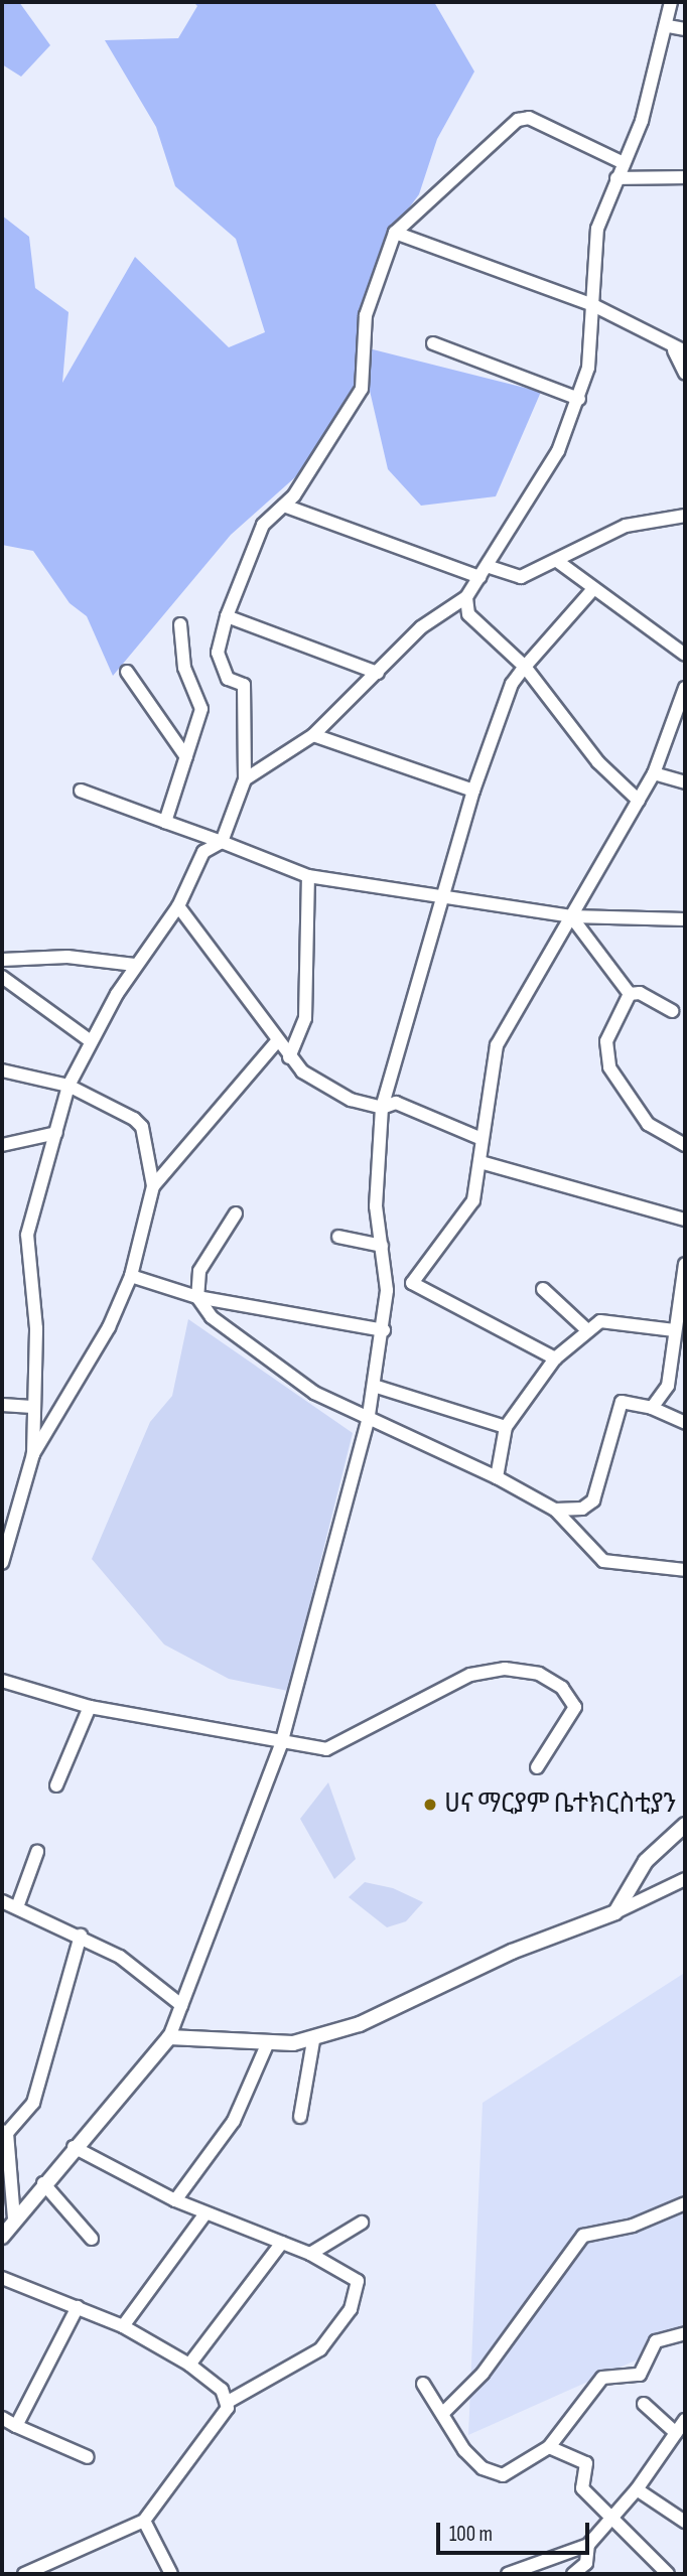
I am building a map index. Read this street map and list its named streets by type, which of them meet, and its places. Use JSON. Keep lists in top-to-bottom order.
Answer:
{
  "places": ["ሀና ማርያም ቤተክርስቲያን"],
  "scale_bar": "100 m"
}
